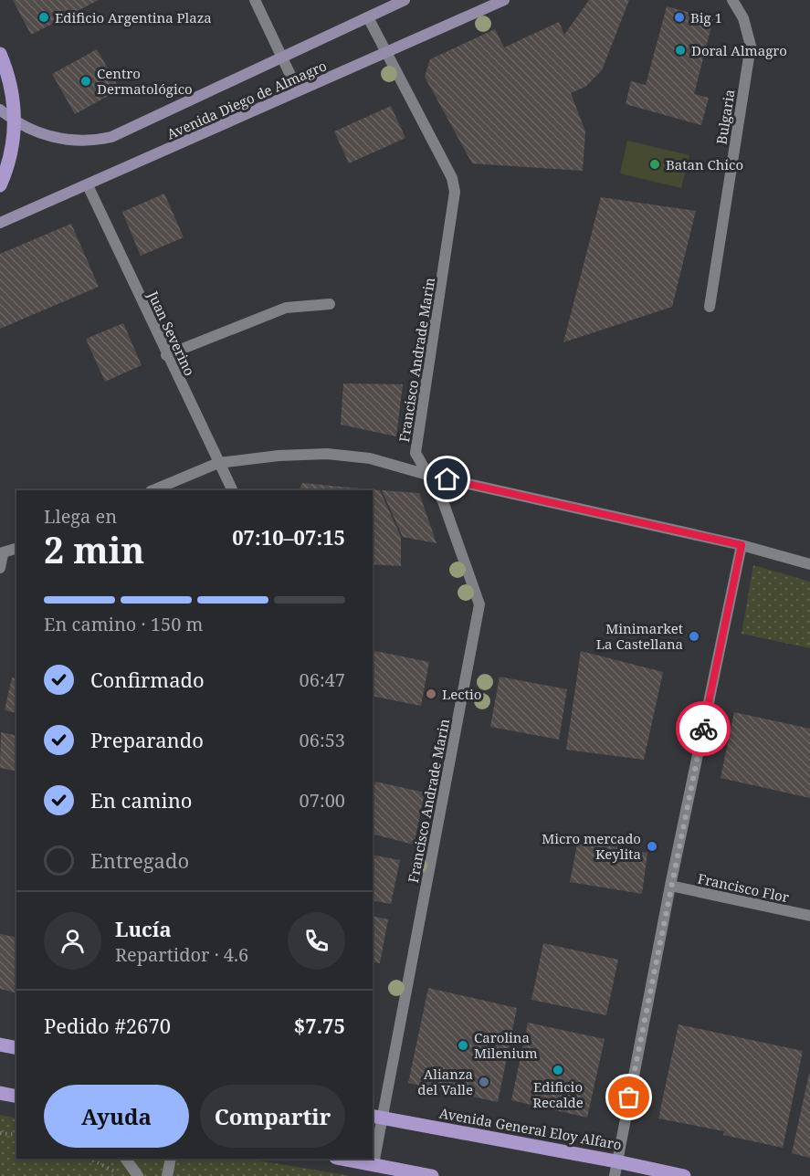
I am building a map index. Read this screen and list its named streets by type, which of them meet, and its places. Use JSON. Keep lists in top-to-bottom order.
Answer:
{
  "streets": {
    "main road": ["Avenida Diego de Almagro", "Avenida General Eloy Alfaro"],
    "street": [
      "Bulgaria",
      "Juan Severino",
      "Francisco Andrade Marin",
      "Francisco Flor"
    ]
  },
  "crossings": [
    ["Avenida Diego de Almagro", "Juan Severino"],
    ["Avenida Diego de Almagro", "Francisco Andrade Marin"],
    ["Francisco Andrade Marin", "Avenida General Eloy Alfaro"]
  ],
  "places": [
    "Edificio Argentina Plaza",
    "Big 1",
    "Doral Almagro",
    "Centro Dermatológico",
    "Batan Chico",
    "Minimarket La Castellana",
    "Lectio",
    "Micro mercado Keylita",
    "Carolina Milenium",
    "Edificio Recalde",
    "Alianza del Valle"
  ],
  "page": {
    "heading": ["2 min", "Llega en", "07:10–07:15"],
    "panel": [
      "Lucía",
      "Repartidor · 4.6",
      "Pedido #2670",
      "$7.75"
    ],
    "bar": "En camino · 150 m",
    "list": [
      ["Confirmado", "06:47"],
      ["Preparando", "06:53"],
      ["En camino", "07:00"],
      "Entregado"
    ],
    "buttons": ["Ayuda", "Compartir"]
  }
}
